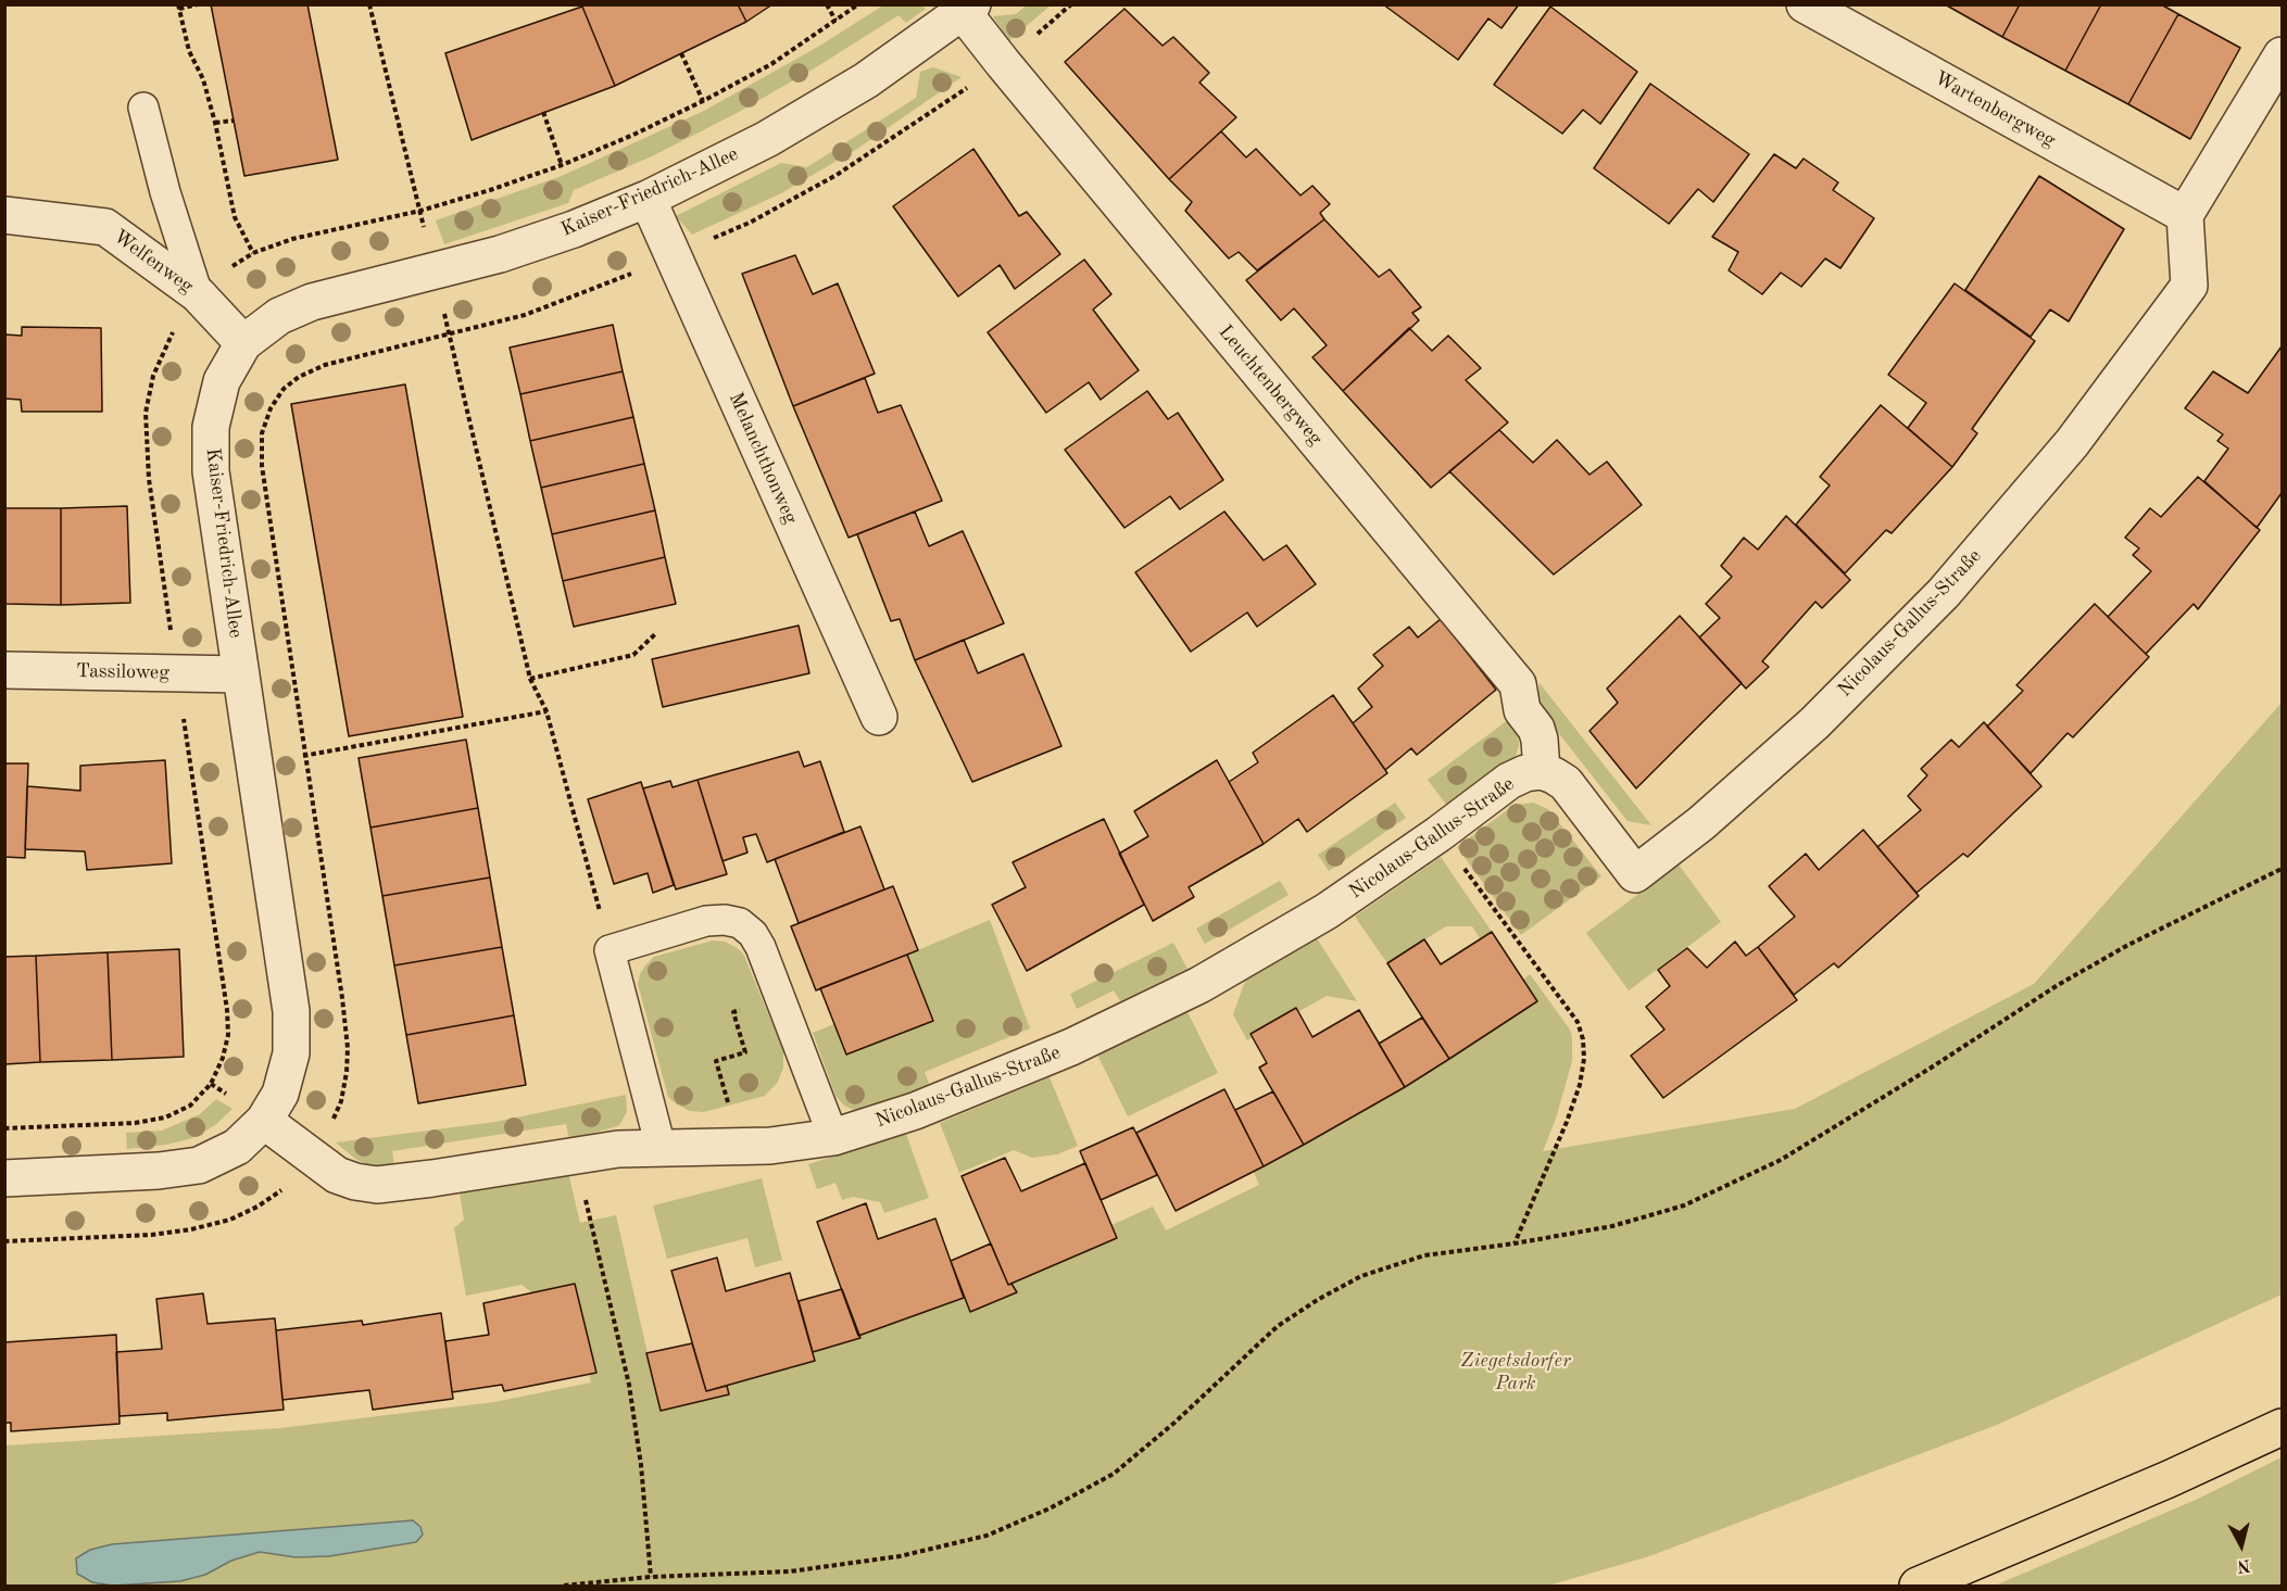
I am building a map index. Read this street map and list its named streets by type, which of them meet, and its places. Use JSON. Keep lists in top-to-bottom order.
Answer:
{
  "streets": {
    "street": [
      "Wartenbergweg",
      "Kaiser-Friedrich-Allee",
      "Welfenweg",
      "Leuchtenbergweg",
      "Melanchthonweg",
      "Nicolaus-Gallus-Straße",
      "Tassiloweg"
    ]
  },
  "crossings": [
    ["Wartenbergweg", "Nicolaus-Gallus-Straße"],
    ["Kaiser-Friedrich-Allee", "Welfenweg"],
    ["Kaiser-Friedrich-Allee", "Leuchtenbergweg"],
    ["Kaiser-Friedrich-Allee", "Melanchthonweg"],
    ["Kaiser-Friedrich-Allee", "Nicolaus-Gallus-Straße"],
    ["Kaiser-Friedrich-Allee", "Tassiloweg"],
    ["Leuchtenbergweg", "Nicolaus-Gallus-Straße"]
  ],
  "parks": ["Ziegetsdorfer Park"],
  "north": "bottom"
}
